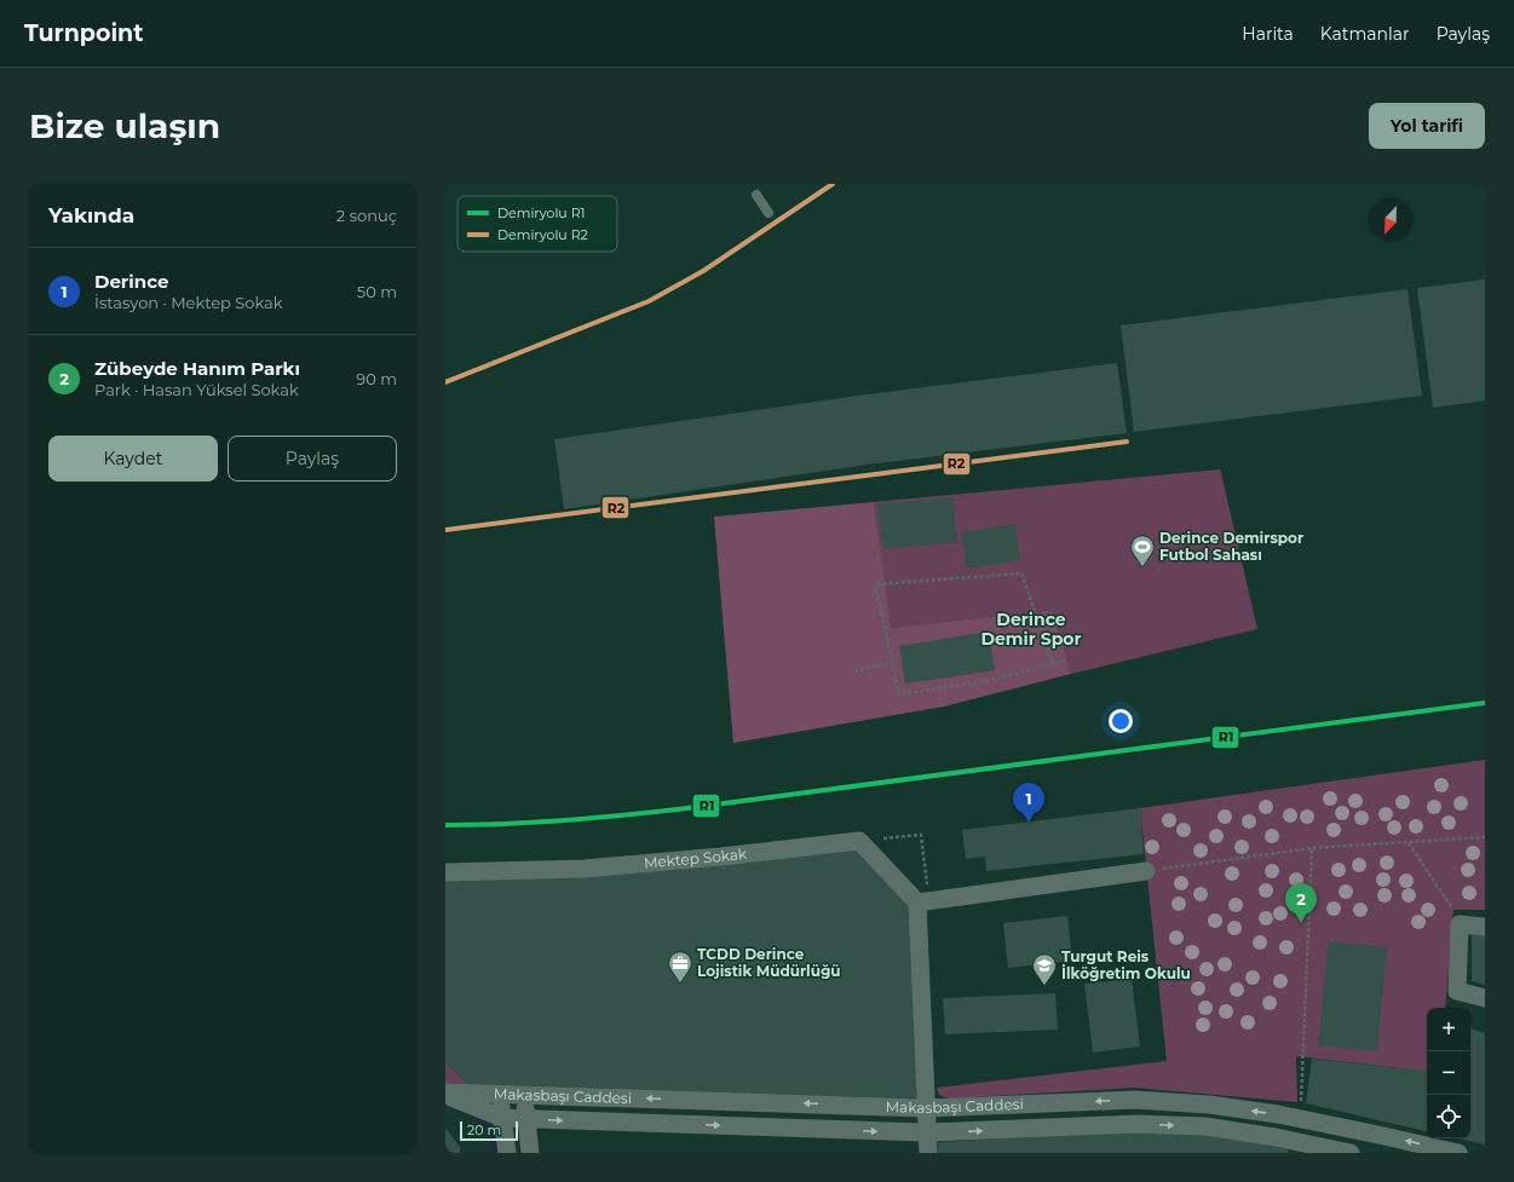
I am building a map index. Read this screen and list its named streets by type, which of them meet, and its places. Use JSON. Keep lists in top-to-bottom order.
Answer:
{
  "streets": {
    "street": ["Mektep Sokak", "Makasbaşı Caddesi"]
  },
  "districts": ["Derince Demir Spor"],
  "places": {
    "sports": ["Derince Demirspor Futbol Sahası"],
    "office": ["TCDD Derince Lojistik Müdürlüğü"],
    "school or university": ["Turgut Reis İlköğretim Okulu"]
  },
  "lines": ["rail line R2", "rail line R1"],
  "legend": ["Demiryolu R1", "Demiryolu R2"],
  "scale_bar": "20 m",
  "north": "bottom left",
  "page": {
    "header": "Turnpoint",
    "nav": ["Harita", "Katmanlar", "Paylaş"],
    "buttons": [
      "Yol tarifi",
      ["Kaydet", "Paylaş"]
    ],
    "title": "Bize ulaşın",
    "heading": ["Yakında", "2 sonuç"],
    "list": [
      {
        "mark": "1",
        "name": "Derince",
        "note": "İstasyon · Mektep Sokak",
        "value": "50 m"
      },
      {
        "mark": "2",
        "name": "Zübeyde Hanım Parkı",
        "note": "Park · Hasan Yüksel Sokak",
        "value": "90 m"
      }
    ],
    "pins": ["1", "2"],
    "map_buttons": ["+", "−"],
    "scale": "20 m"
  }
}
